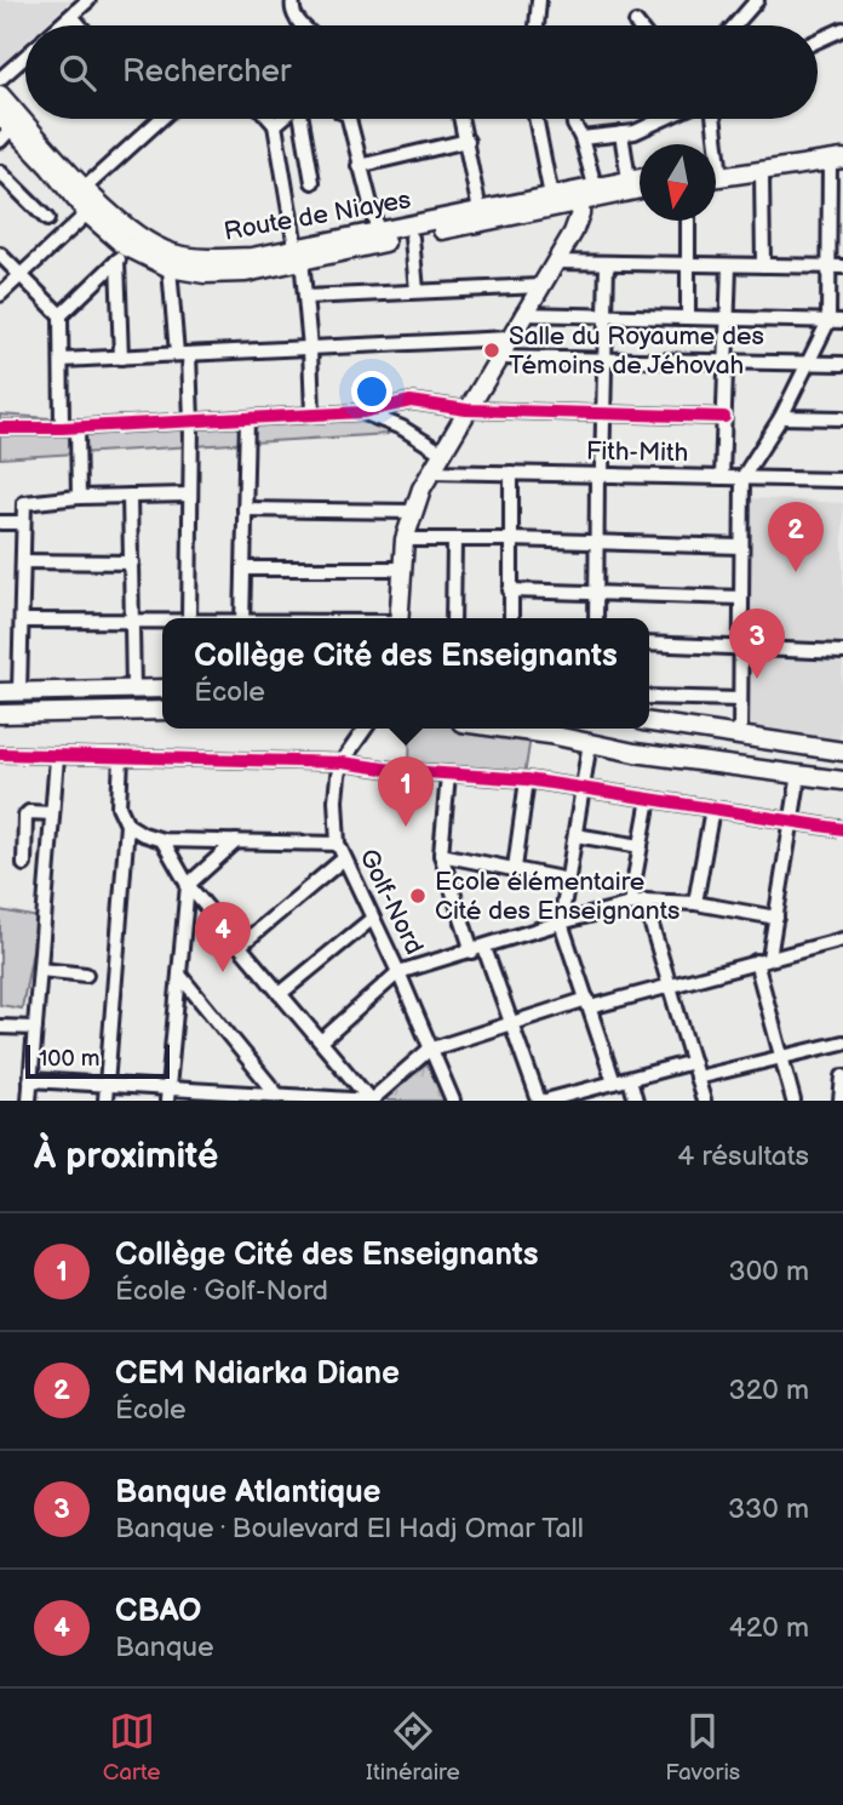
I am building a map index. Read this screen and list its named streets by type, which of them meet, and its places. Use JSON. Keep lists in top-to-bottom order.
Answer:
{
  "streets": {
    "main road": ["Route de Niayes"],
    "street": ["Fith-Mith", "Golf-Nord"]
  },
  "places": ["Salle du Royaume des Témoins de Jéhovah", "Ecole élémentaire Cité des Enseignants"],
  "scale_bar": "100 m",
  "north": "bottom",
  "page": {
    "search": "Rechercher",
    "pins": [
      "2",
      "3",
      "1",
      "4"
    ],
    "popup": ["Collège Cité des Enseignants", "École"],
    "scale": "100 m",
    "heading": ["À proximité", "4 résultats"],
    "list": [
      {
        "mark": "1",
        "name": "Collège Cité des Enseignants",
        "note": "École · Golf-Nord",
        "value": "300 m"
      },
      {
        "mark": "2",
        "name": "CEM Ndiarka Diane",
        "note": "École",
        "value": "320 m"
      },
      {
        "mark": "3",
        "name": "Banque Atlantique",
        "note": "Banque · Boulevard El Hadj Omar Tall",
        "value": "330 m"
      },
      {
        "mark": "4",
        "name": "CBAO",
        "note": "Banque",
        "value": "420 m"
      }
    ],
    "nav": ["Carte", "Itinéraire", "Favoris"]
  }
}
